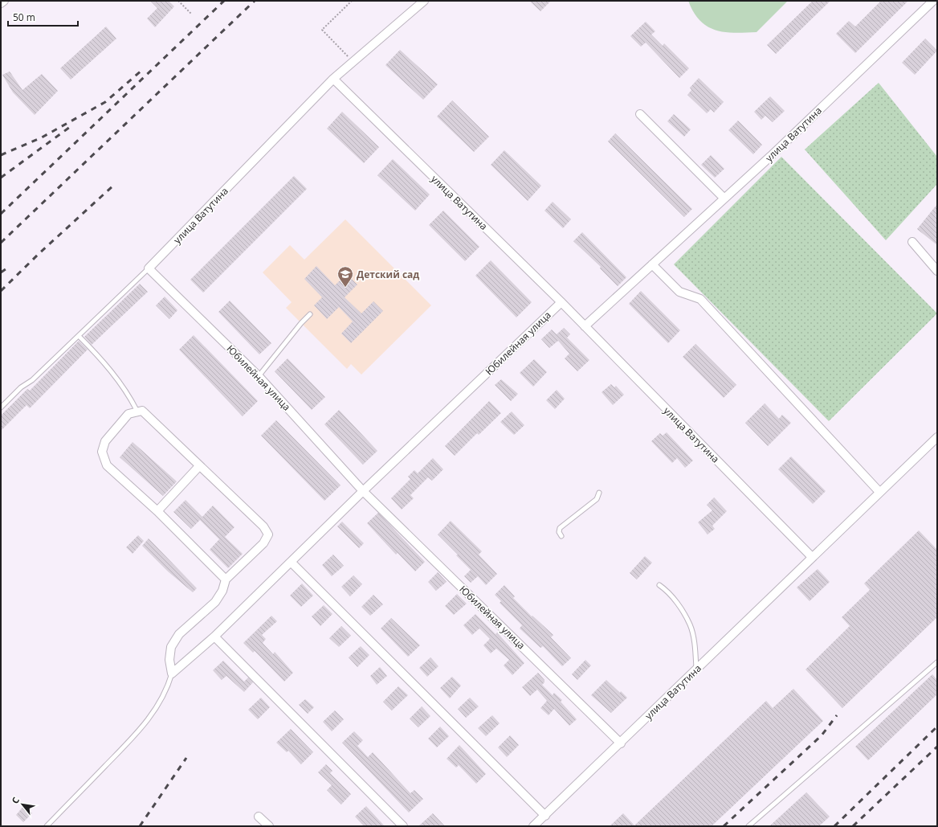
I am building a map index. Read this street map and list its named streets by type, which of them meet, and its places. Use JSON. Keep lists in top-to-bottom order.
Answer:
{
  "streets": {
    "street": ["улица Ватутина", "Юбилейная улица"]
  },
  "crossings": [
    ["улица Ватутина", "Юбилейная улица"]
  ],
  "places": {
    "school or university": ["Детский сад"]
  },
  "scale_bar": "50 m",
  "north": "top left"
}
